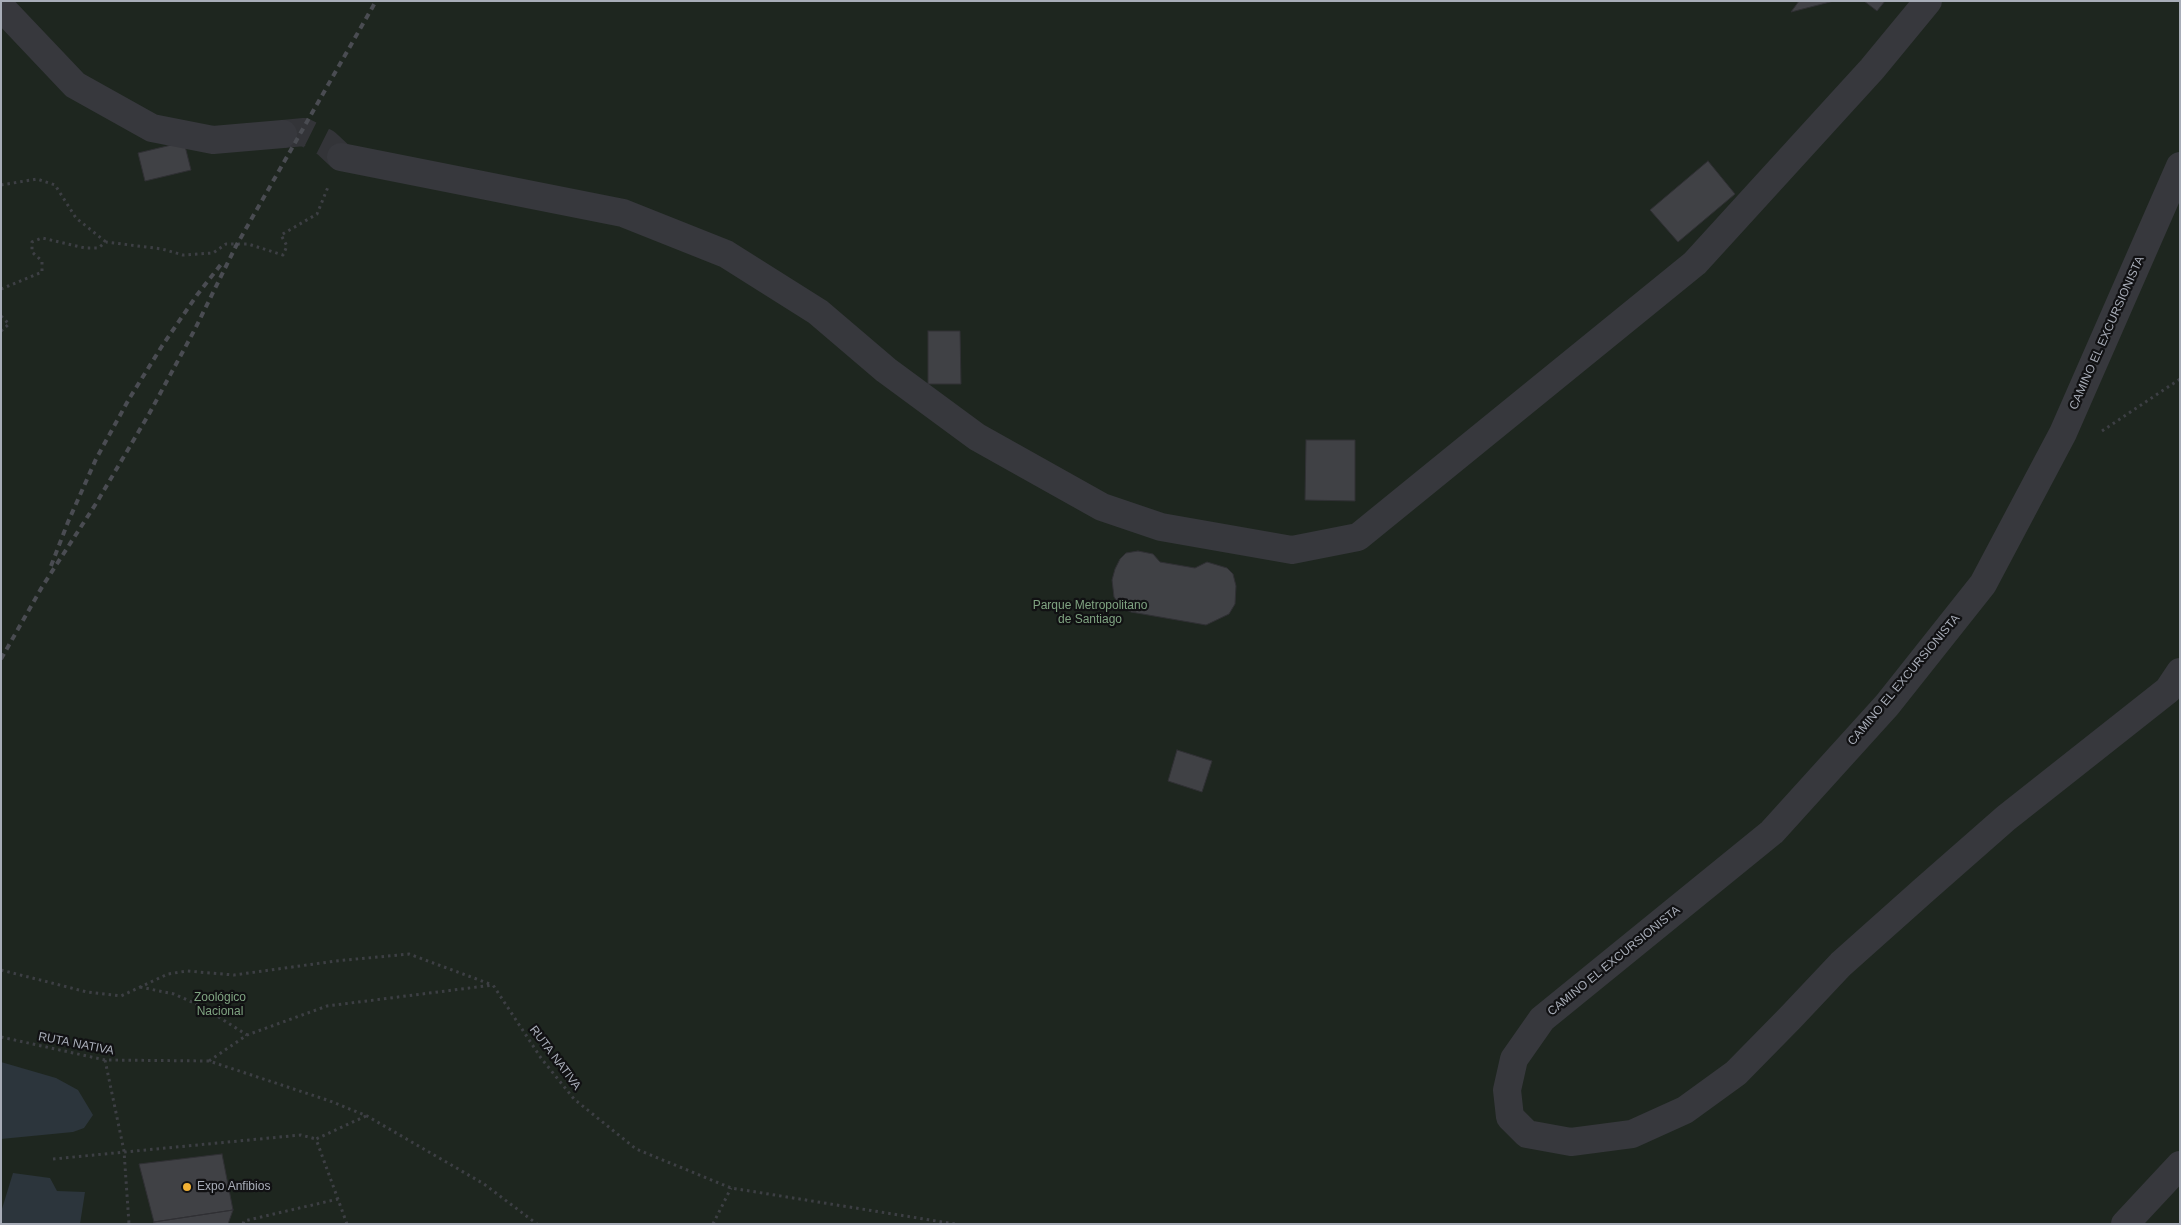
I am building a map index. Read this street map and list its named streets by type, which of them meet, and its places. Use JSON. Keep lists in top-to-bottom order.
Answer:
{
  "streets": {
    "street": ["CAMINO EL EXCURSIONISTA"],
    "path": ["RUTA NATIVA"]
  },
  "parks": ["Parque Metropolitano de Santiago", "Zoológico Nacional"],
  "places": ["Expo Anfibios"]
}
